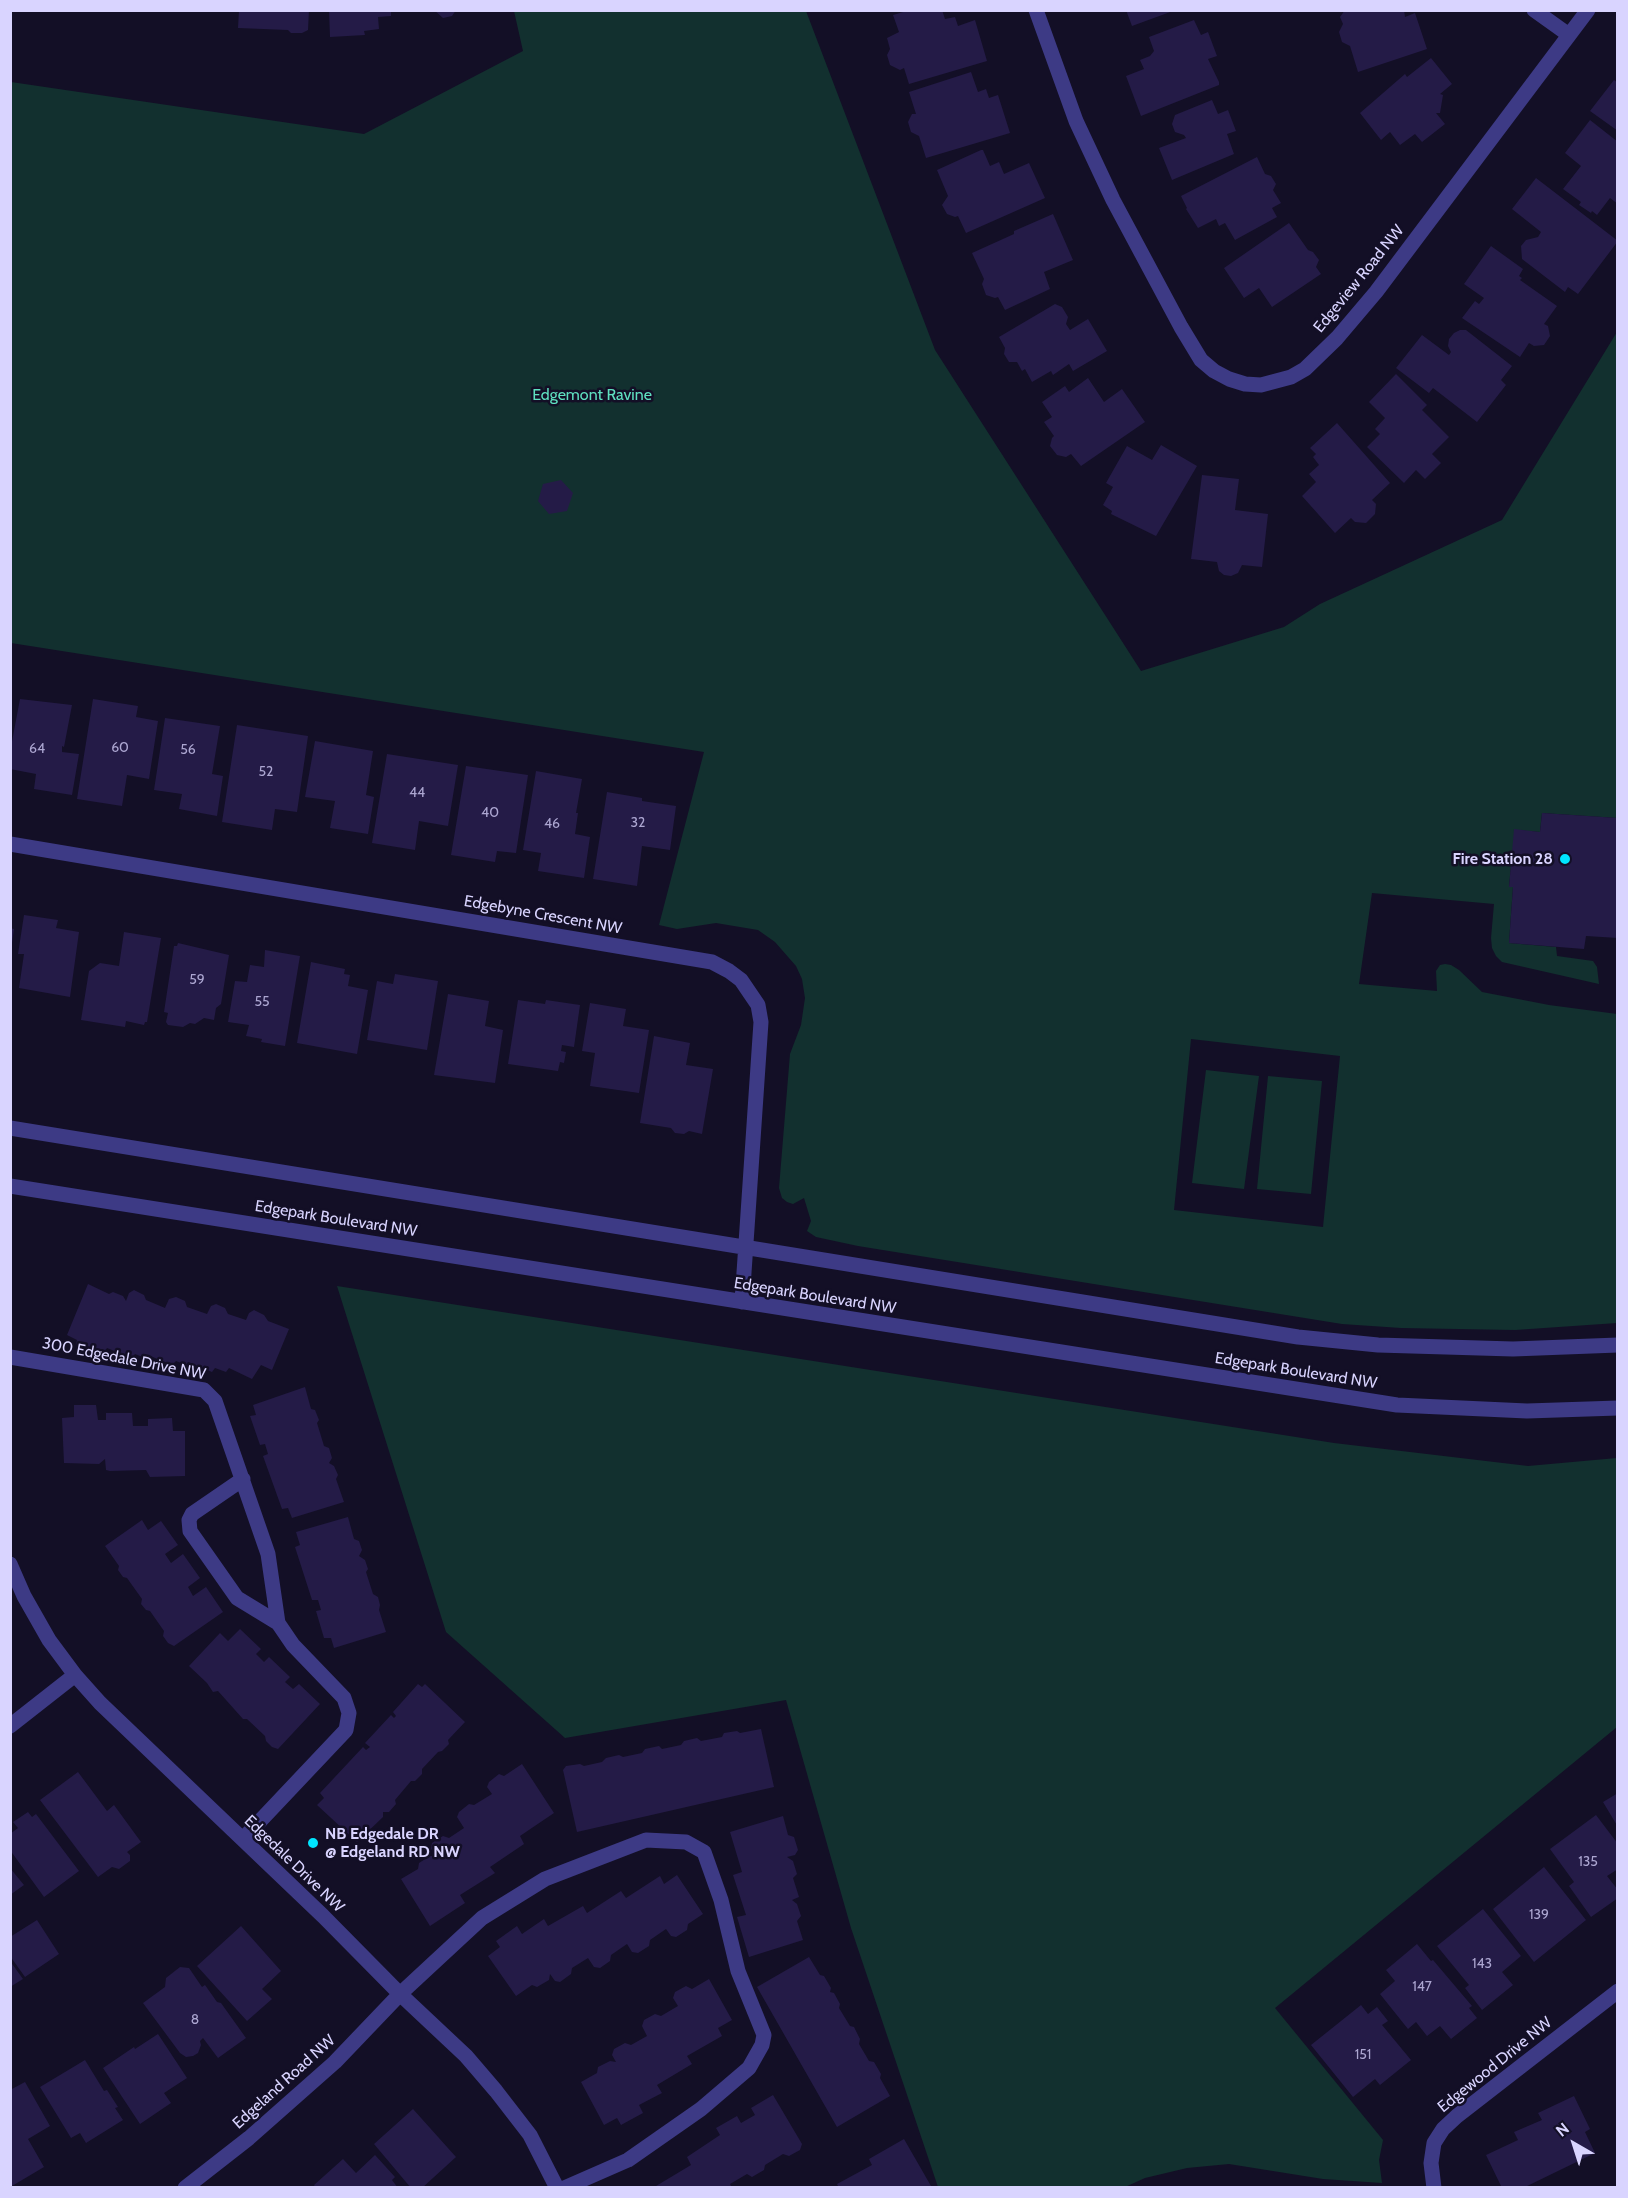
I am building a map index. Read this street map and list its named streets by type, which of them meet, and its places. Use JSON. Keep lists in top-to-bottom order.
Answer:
{
  "streets": {
    "street": [
      "Edgeview Road NW",
      "Edgebyne Crescent NW",
      "Edgepark Boulevard NW",
      "300 Edgedale Drive NW",
      "Edgedale Drive NW",
      "Edgewood Drive NW",
      "Edgeland Road NW"
    ]
  },
  "crossings": [
    ["Edgebyne Crescent NW", "Edgepark Boulevard NW"],
    ["300 Edgedale Drive NW", "Edgedale Drive NW"],
    ["Edgedale Drive NW", "Edgeland Road NW"]
  ],
  "parks": ["Edgemont Ravine"],
  "places": ["Fire Station 28", "NB Edgedale DR @ Edgeland RD NW"],
  "house_numbers": [
    "60",
    "64",
    "56",
    "52",
    "44",
    "40",
    "32",
    "46",
    "59",
    "55",
    "135",
    "139",
    "143",
    "147",
    "8",
    "151"
  ],
  "north": "top left"
}
